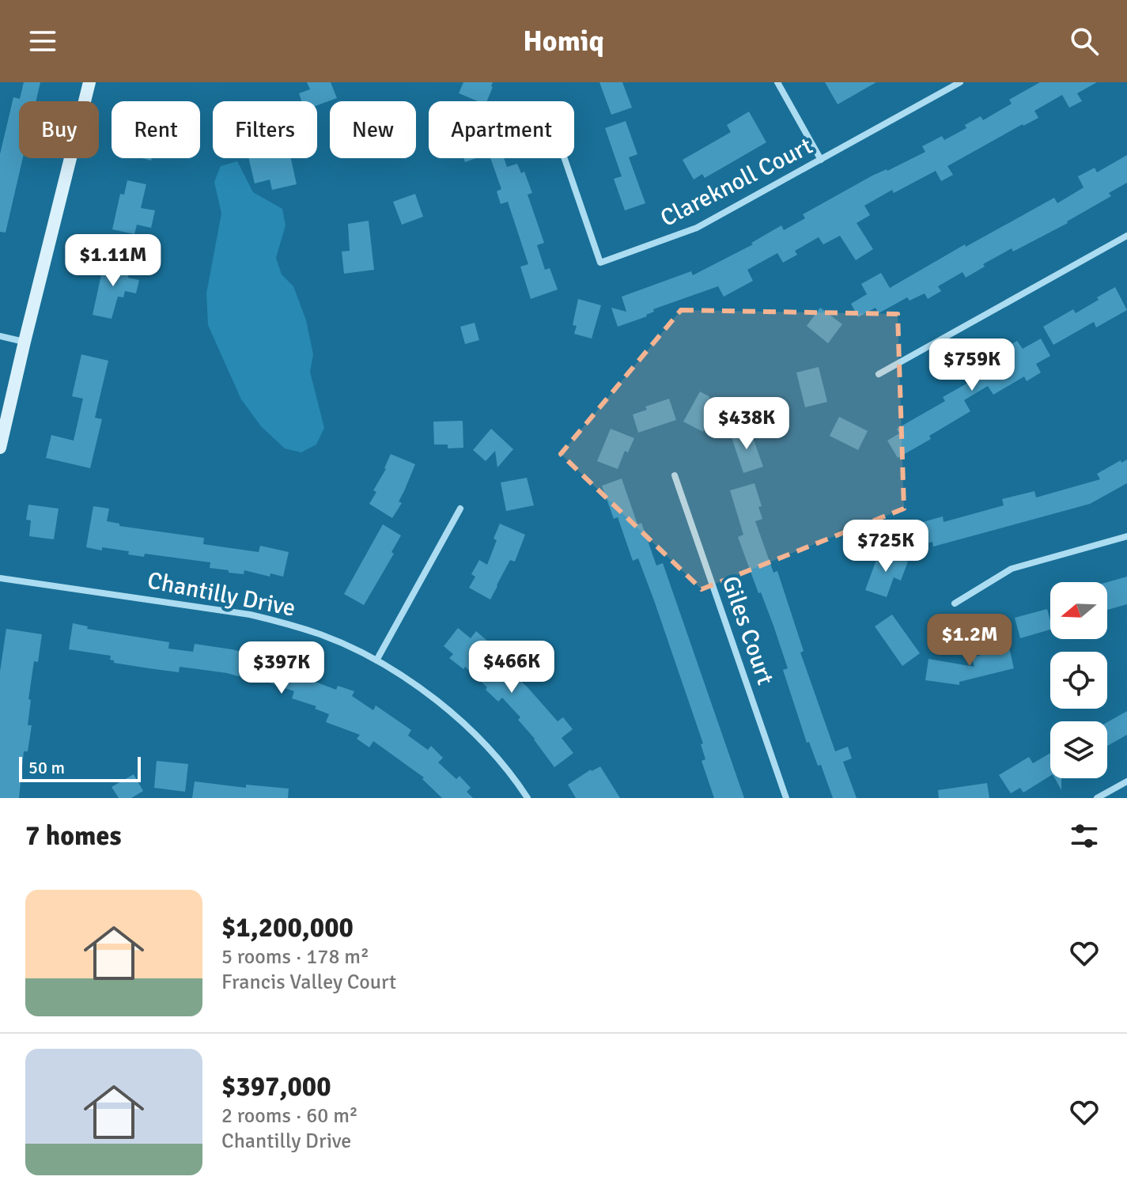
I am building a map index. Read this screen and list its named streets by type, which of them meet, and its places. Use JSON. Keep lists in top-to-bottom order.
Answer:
{
  "streets": {
    "street": ["Clareknoll Court", "Chantilly Drive", "Giles Court"]
  },
  "scale_bar": "50 m",
  "north": "left",
  "page": {
    "header": "Homiq",
    "chip": [
      "Buy",
      "Rent",
      "Filters",
      "New",
      "Apartment"
    ],
    "price": [
      "$1.11M",
      "$759K",
      "$438K",
      "$725K",
      "$1.2M",
      "$466K",
      "$397K"
    ],
    "scale": "50 m",
    "heading": "7 homes",
    "list": [
      {
        "name": "$1,200,000",
        "note": "5 rooms · 178 m² · Francis Valley Court"
      },
      {
        "name": "$397,000",
        "note": "2 rooms · 60 m² · Chantilly Drive"
      }
    ]
  }
}
